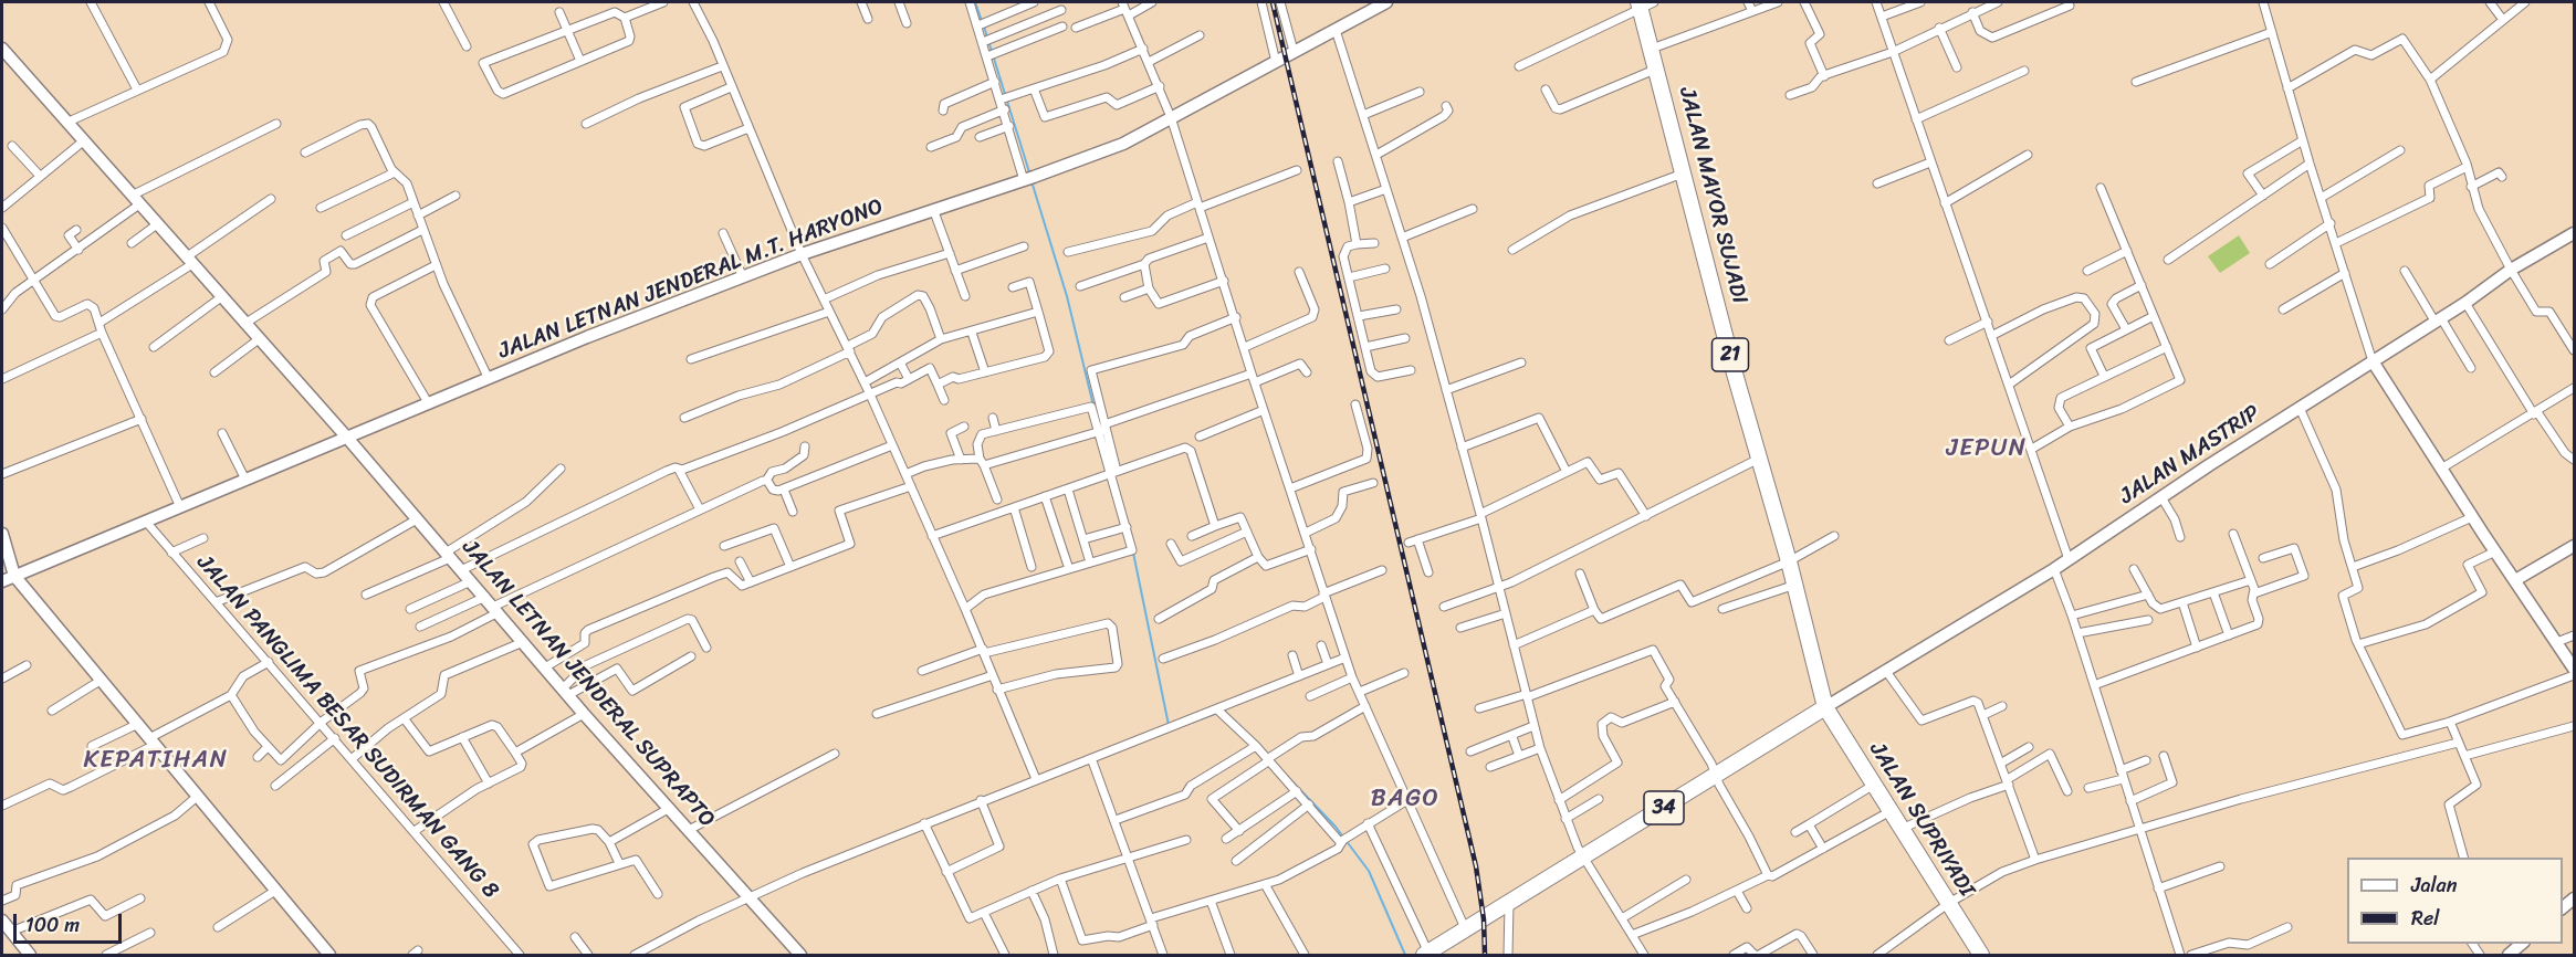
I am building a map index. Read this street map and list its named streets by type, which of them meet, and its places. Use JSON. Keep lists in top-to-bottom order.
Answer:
{
  "streets": {
    "highway": [
      "JALAN MAYOR SUJADI",
      "21",
      "34",
      "JALAN SUPRIYADI"
    ],
    "main road": ["JALAN LETNAN JENDERAL M.T. HARYONO", "JALAN MASTRIP", "JALAN LETNAN JENDERAL SUPRAPTO"],
    "street": ["JALAN PANGLIMA BESAR SUDIRMAN GANG 8"]
  },
  "crossings": [
    ["JALAN MAYOR SUJADI", "JALAN MASTRIP"],
    ["JALAN MAYOR SUJADI", "34"],
    ["JALAN MAYOR SUJADI", "JALAN SUPRIYADI"],
    ["JALAN LETNAN JENDERAL M.T. HARYONO", "JALAN LETNAN JENDERAL SUPRAPTO"],
    ["JALAN LETNAN JENDERAL M.T. HARYONO", "JALAN PANGLIMA BESAR SUDIRMAN GANG 8"],
    ["JALAN MASTRIP", "34"],
    ["JALAN MASTRIP", "JALAN SUPRIYADI"],
    ["34", "JALAN SUPRIYADI"]
  ],
  "districts": ["JEPUN", "KEPATIHAN", "BAGO"],
  "legend": ["Jalan", "Rel"],
  "scale_bar": "100 m"
}
